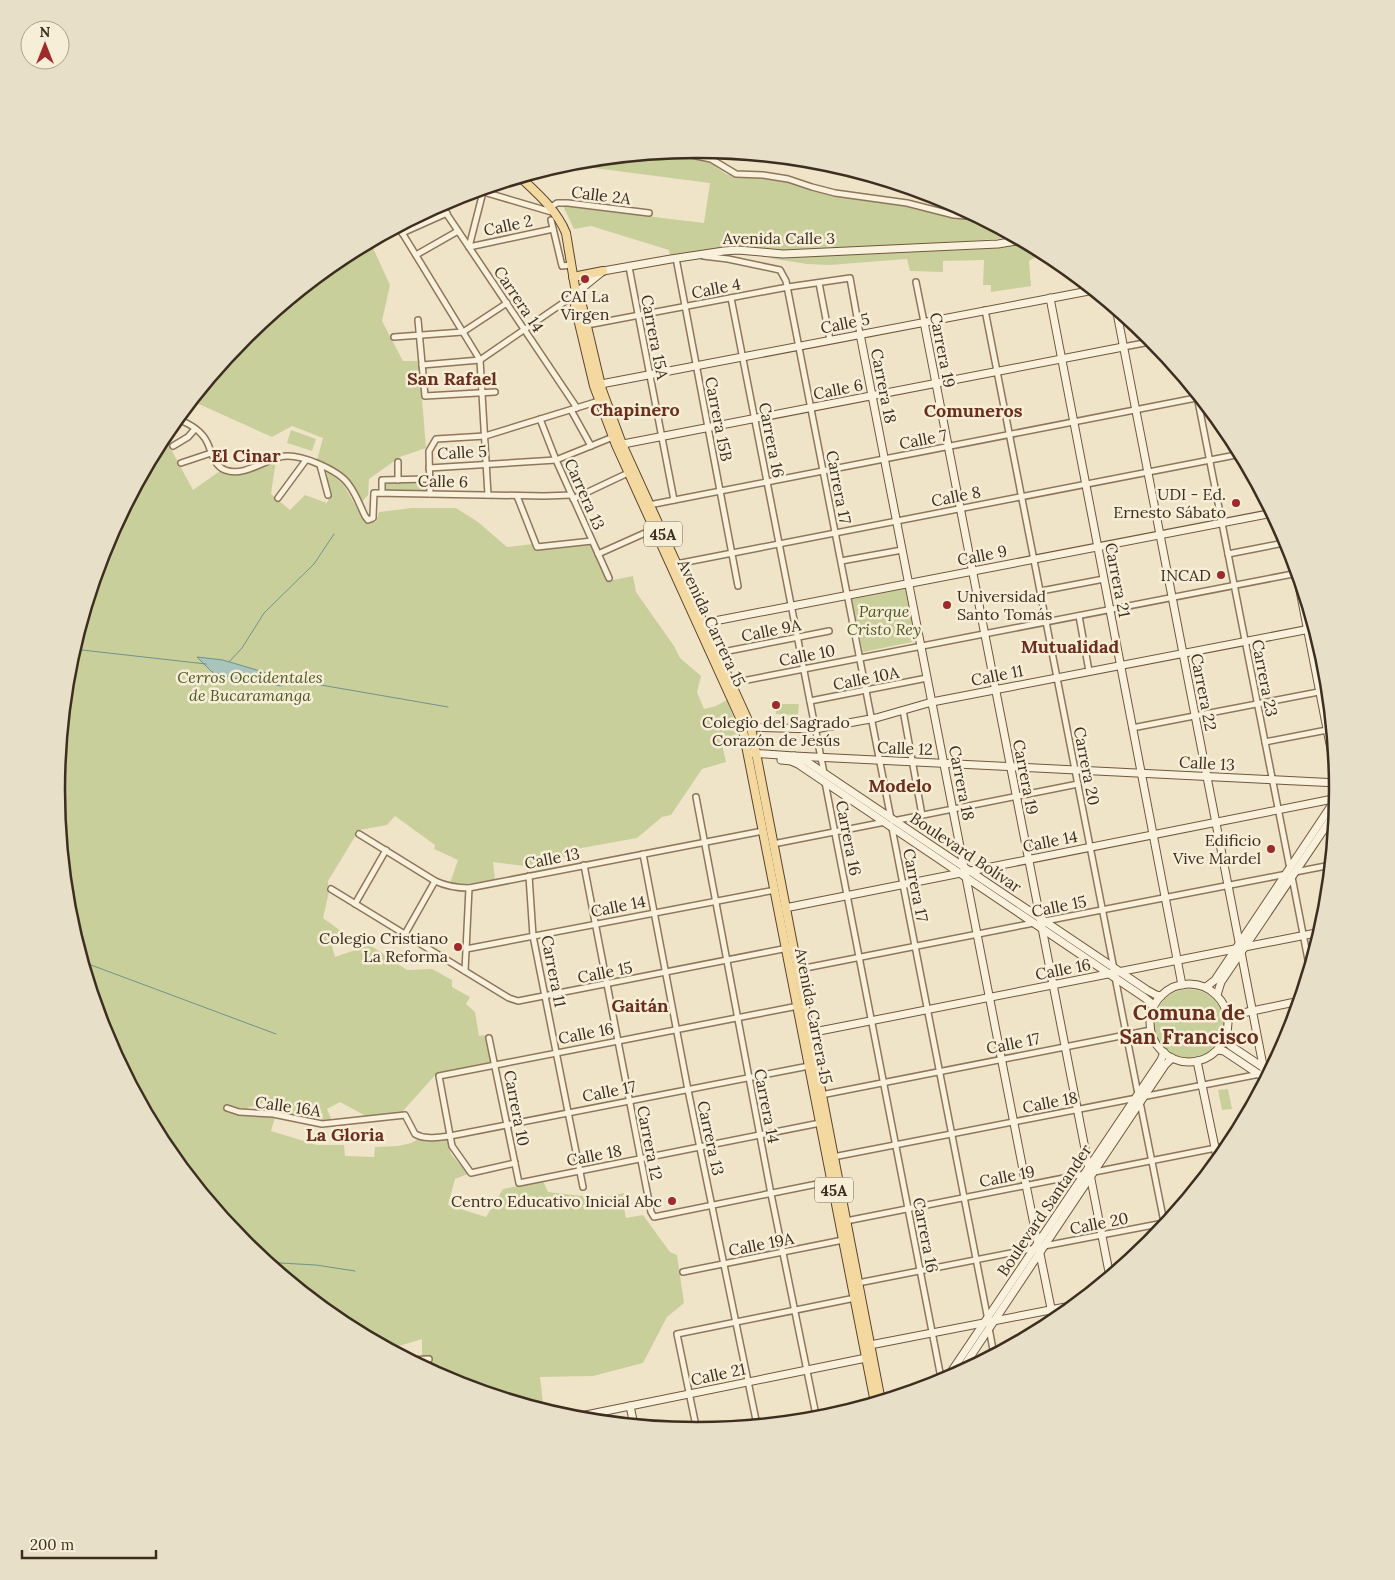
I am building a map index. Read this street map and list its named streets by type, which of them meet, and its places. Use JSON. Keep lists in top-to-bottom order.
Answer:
{
  "streets": {
    "main road": ["45A", "Avenida Carrera 15"],
    "street": [
      "Calle 2A",
      "Calle 2",
      "Avenida Calle 3",
      "Calle 4",
      "Carrera 14",
      "Calle 5",
      "Carrera 15A",
      "Carrera 19",
      "Carrera 18",
      "Calle 6",
      "Carrera 15B",
      "Calle 7",
      "Carrera 16",
      "Carrera 17",
      "Carrera 13",
      "Calle 8",
      "Calle 9",
      "Carrera 21",
      "Calle 9A",
      "Calle 10",
      "Calle 11",
      "Calle 10A",
      "Carrera 23",
      "Carrera 22",
      "Calle 12",
      "Calle 13",
      "Carrera 20",
      "Calle 14",
      "Boulevard Bolívar",
      "Calle 15",
      "Calle 16",
      "Carrera 11",
      "Calle 17",
      "Calle 18",
      "Calle 16A",
      "Carrera 10",
      "Carrera 12",
      "Calle 19",
      "Boulevard Santander",
      "Calle 20",
      "Calle 19A",
      "Calle 21"
    ]
  },
  "crossings": [
    ["Calle 2A", "45A"],
    ["Calle 2", "Carrera 14"],
    ["Avenida Calle 3", "Carrera 15A"],
    ["Avenida Calle 3", "Carrera 15B"],
    ["Avenida Calle 3", "Carrera 17"],
    ["Avenida Calle 3", "45A"],
    ["Avenida Calle 3", "Avenida Carrera 15"],
    ["Calle 4", "Carrera 15A"],
    ["Calle 4", "Carrera 18"],
    ["Calle 4", "Carrera 15B"],
    ["Calle 4", "Carrera 16"],
    ["Calle 4", "Carrera 17"],
    ["Calle 4", "Avenida Carrera 15"],
    ["Carrera 14", "Calle 13"],
    ["Carrera 14", "Calle 14"],
    ["Carrera 14", "Calle 15"],
    ["Carrera 14", "Calle 16"],
    ["Carrera 14", "Calle 17"],
    ["Carrera 14", "Calle 18"],
    ["Carrera 14", "Calle 19A"],
    ["Carrera 14", "Calle 21"],
    ["Calle 5", "Carrera 15A"],
    ["Calle 5", "Carrera 19"],
    ["Calle 5", "Carrera 18"],
    ["Calle 5", "Calle 6"],
    ["Calle 5", "Carrera 15B"],
    ["Calle 5", "Carrera 16"],
    ["Calle 5", "Carrera 17"],
    ["Calle 5", "Carrera 13"],
    ["Calle 5", "Carrera 21"],
    ["Calle 5", "Avenida Carrera 15"],
    ["Calle 5", "Carrera 20"],
    ["Carrera 15A", "Calle 6"],
    ["Carrera 15A", "Calle 7"],
    ["Carrera 19", "Calle 6"],
    ["Carrera 19", "Calle 7"],
    ["Carrera 19", "Calle 8"],
    ["Carrera 19", "Calle 9"],
    ["Carrera 19", "Calle 10"],
    ["Carrera 19", "Calle 11"],
    ["Carrera 19", "Calle 12"],
    ["Carrera 19", "Calle 14"],
    ["Carrera 19", "Boulevard Bolívar"],
    ["Carrera 19", "Calle 15"],
    ["Carrera 19", "Calle 16"],
    ["Carrera 19", "Calle 17"],
    ["Carrera 19", "Calle 18"],
    ["Carrera 19", "Calle 19"],
    ["Carrera 19", "Boulevard Santander"],
    ["Carrera 19", "Calle 20"],
    ["Carrera 18", "Calle 6"],
    ["Carrera 18", "Calle 7"],
    ["Carrera 18", "Calle 8"],
    ["Carrera 18", "Calle 9"],
    ["Carrera 18", "Calle 10"],
    ["Carrera 18", "Calle 11"],
    ["Carrera 18", "Calle 10A"],
    ["Carrera 18", "Calle 12"],
    ["Carrera 18", "Calle 14"],
    ["Carrera 18", "Boulevard Bolívar"],
    ["Carrera 18", "Calle 15"],
    ["Carrera 18", "Calle 16"],
    ["Carrera 18", "Calle 17"],
    ["Carrera 18", "Calle 18"],
    ["Carrera 18", "Calle 19"],
    ["Carrera 18", "Boulevard Santander"],
    ["Carrera 18", "Calle 20"],
    ["Calle 6", "Carrera 15B"],
    ["Calle 6", "Carrera 16"],
    ["Calle 6", "Carrera 17"],
    ["Calle 6", "Carrera 13"],
    ["Calle 6", "Carrera 21"],
    ["Calle 6", "Avenida Carrera 15"],
    ["Calle 6", "Carrera 22"],
    ["Calle 6", "Carrera 20"],
    ["Carrera 15B", "Calle 7"],
    ["Carrera 15B", "Calle 8"],
    ["Calle 7", "Carrera 16"],
    ["Calle 7", "Carrera 17"],
    ["Calle 7", "Carrera 21"],
    ["Calle 7", "Avenida Carrera 15"],
    ["Calle 7", "Carrera 22"],
    ["Calle 7", "Carrera 20"],
    ["Carrera 16", "Calle 8"],
    ["Carrera 16", "Calle 9"],
    ["Carrera 16", "Calle 9A"],
    ["Carrera 16", "Calle 10"],
    ["Carrera 16", "Calle 11"],
    ["Carrera 16", "Calle 10A"],
    ["Carrera 16", "Calle 12"],
    ["Carrera 16", "Calle 14"],
    ["Carrera 16", "Boulevard Bolívar"],
    ["Carrera 16", "Calle 15"],
    ["Carrera 16", "Calle 16"],
    ["Carrera 16", "Calle 17"],
    ["Carrera 16", "Calle 18"],
    ["Carrera 16", "Calle 19"],
    ["Carrera 16", "Calle 20"],
    ["Carrera 17", "Calle 8"],
    ["Carrera 17", "Calle 9"],
    ["Carrera 17", "Calle 10"],
    ["Carrera 17", "Calle 11"],
    ["Carrera 17", "Calle 10A"],
    ["Carrera 17", "Calle 12"],
    ["Carrera 17", "Calle 14"],
    ["Carrera 17", "Boulevard Bolívar"],
    ["Carrera 17", "Calle 15"],
    ["Carrera 17", "Calle 16"],
    ["Carrera 17", "Calle 17"],
    ["Carrera 17", "Calle 18"],
    ["Carrera 17", "Calle 19"],
    ["Carrera 17", "Boulevard Santander"],
    ["Carrera 17", "Calle 20"],
    ["Carrera 13", "Calle 13"],
    ["Carrera 13", "Calle 14"],
    ["Carrera 13", "Calle 15"],
    ["Carrera 13", "Calle 16"],
    ["Carrera 13", "Calle 17"],
    ["Carrera 13", "Calle 18"],
    ["Carrera 13", "Carrera 12"],
    ["Carrera 13", "Calle 19A"],
    ["Carrera 13", "Calle 21"],
    ["Calle 8", "Carrera 21"],
    ["Calle 8", "Avenida Carrera 15"],
    ["Calle 8", "Carrera 23"],
    ["Calle 8", "Carrera 22"],
    ["Calle 8", "Carrera 20"],
    ["45A", "Avenida Carrera 15"],
    ["Calle 9", "Carrera 21"],
    ["Calle 9", "Avenida Carrera 15"],
    ["Calle 9", "Carrera 23"],
    ["Calle 9", "Carrera 22"],
    ["Calle 9", "Carrera 20"],
    ["Carrera 21", "Calle 10"],
    ["Carrera 21", "Calle 11"],
    ["Carrera 21", "Calle 13"],
    ["Carrera 21", "Calle 14"],
    ["Carrera 21", "Boulevard Bolívar"],
    ["Carrera 21", "Calle 15"],
    ["Carrera 21", "Calle 16"],
    ["Carrera 21", "Calle 17"],
    ["Carrera 21", "Boulevard Santander"],
    ["Avenida Carrera 15", "Calle 9A"],
    ["Avenida Carrera 15", "Calle 10"],
    ["Avenida Carrera 15", "Calle 11"],
    ["Avenida Carrera 15", "Calle 13"],
    ["Avenida Carrera 15", "Calle 14"],
    ["Avenida Carrera 15", "Boulevard Bolívar"],
    ["Avenida Carrera 15", "Calle 15"],
    ["Avenida Carrera 15", "Calle 16"],
    ["Avenida Carrera 15", "Calle 17"],
    ["Avenida Carrera 15", "Calle 18"],
    ["Avenida Carrera 15", "Calle 19"],
    ["Avenida Carrera 15", "Calle 20"],
    ["Avenida Carrera 15", "Calle 19A"],
    ["Avenida Carrera 15", "Calle 21"],
    ["Calle 10", "Carrera 23"],
    ["Calle 10", "Carrera 22"],
    ["Calle 10", "Carrera 20"],
    ["Calle 11", "Carrera 23"],
    ["Calle 11", "Carrera 22"],
    ["Calle 11", "Carrera 20"],
    ["Carrera 23", "Calle 13"],
    ["Carrera 23", "Calle 14"],
    ["Carrera 23", "Calle 15"],
    ["Carrera 23", "Calle 16"],
    ["Carrera 22", "Calle 13"],
    ["Carrera 22", "Calle 14"],
    ["Carrera 22", "Calle 15"],
    ["Carrera 22", "Calle 16"],
    ["Calle 12", "Calle 13"],
    ["Calle 12", "Carrera 20"],
    ["Calle 12", "Boulevard Bolívar"],
    ["Calle 13", "Carrera 20"],
    ["Calle 13", "Carrera 11"],
    ["Calle 13", "Carrera 12"],
    ["Carrera 20", "Calle 14"],
    ["Carrera 20", "Boulevard Bolívar"],
    ["Carrera 20", "Calle 15"],
    ["Carrera 20", "Calle 16"],
    ["Carrera 20", "Calle 17"],
    ["Carrera 20", "Calle 18"],
    ["Carrera 20", "Calle 19"],
    ["Carrera 20", "Boulevard Santander"],
    ["Calle 14", "Boulevard Bolívar"],
    ["Calle 14", "Carrera 11"],
    ["Calle 14", "Carrera 12"],
    ["Boulevard Bolívar", "Calle 15"],
    ["Boulevard Bolívar", "Calle 16"],
    ["Boulevard Bolívar", "Calle 17"],
    ["Boulevard Bolívar", "Boulevard Santander"],
    ["Calle 15", "Carrera 11"],
    ["Calle 15", "Carrera 12"],
    ["Calle 16", "Carrera 11"],
    ["Calle 16", "Calle 17"],
    ["Calle 16", "Carrera 10"],
    ["Calle 16", "Carrera 12"],
    ["Carrera 11", "Calle 17"],
    ["Carrera 11", "Calle 18"],
    ["Calle 17", "Calle 16A"],
    ["Calle 17", "Carrera 10"],
    ["Calle 17", "Carrera 12"],
    ["Calle 17", "Boulevard Santander"],
    ["Calle 18", "Carrera 10"],
    ["Calle 18", "Carrera 12"],
    ["Calle 18", "Boulevard Santander"],
    ["Calle 19", "Boulevard Santander"],
    ["Boulevard Santander", "Calle 20"]
  ],
  "districts": [
    "San Rafael",
    "Chapinero",
    "Comuneros",
    "El Cinar",
    "Mutualidad",
    "Modelo",
    "Gaitán",
    "Comuna de San Francisco",
    "La Gloria"
  ],
  "parks": ["Parque Cristo Rey", "Cerros Occidentales de Bucaramanga"],
  "places": [
    "CAI La Virgen",
    "UDI - Ed. Ernesto Sábato",
    "INCAD",
    "Universidad Santo Tomás",
    "Colegio del Sagrado Corazón de Jesús",
    "Edificio Vive Mardel",
    "Colegio Cristiano La Reforma",
    "Centro Educativo Inicial Abc"
  ],
  "scale_bar": "200 m",
  "north": "top"
}
